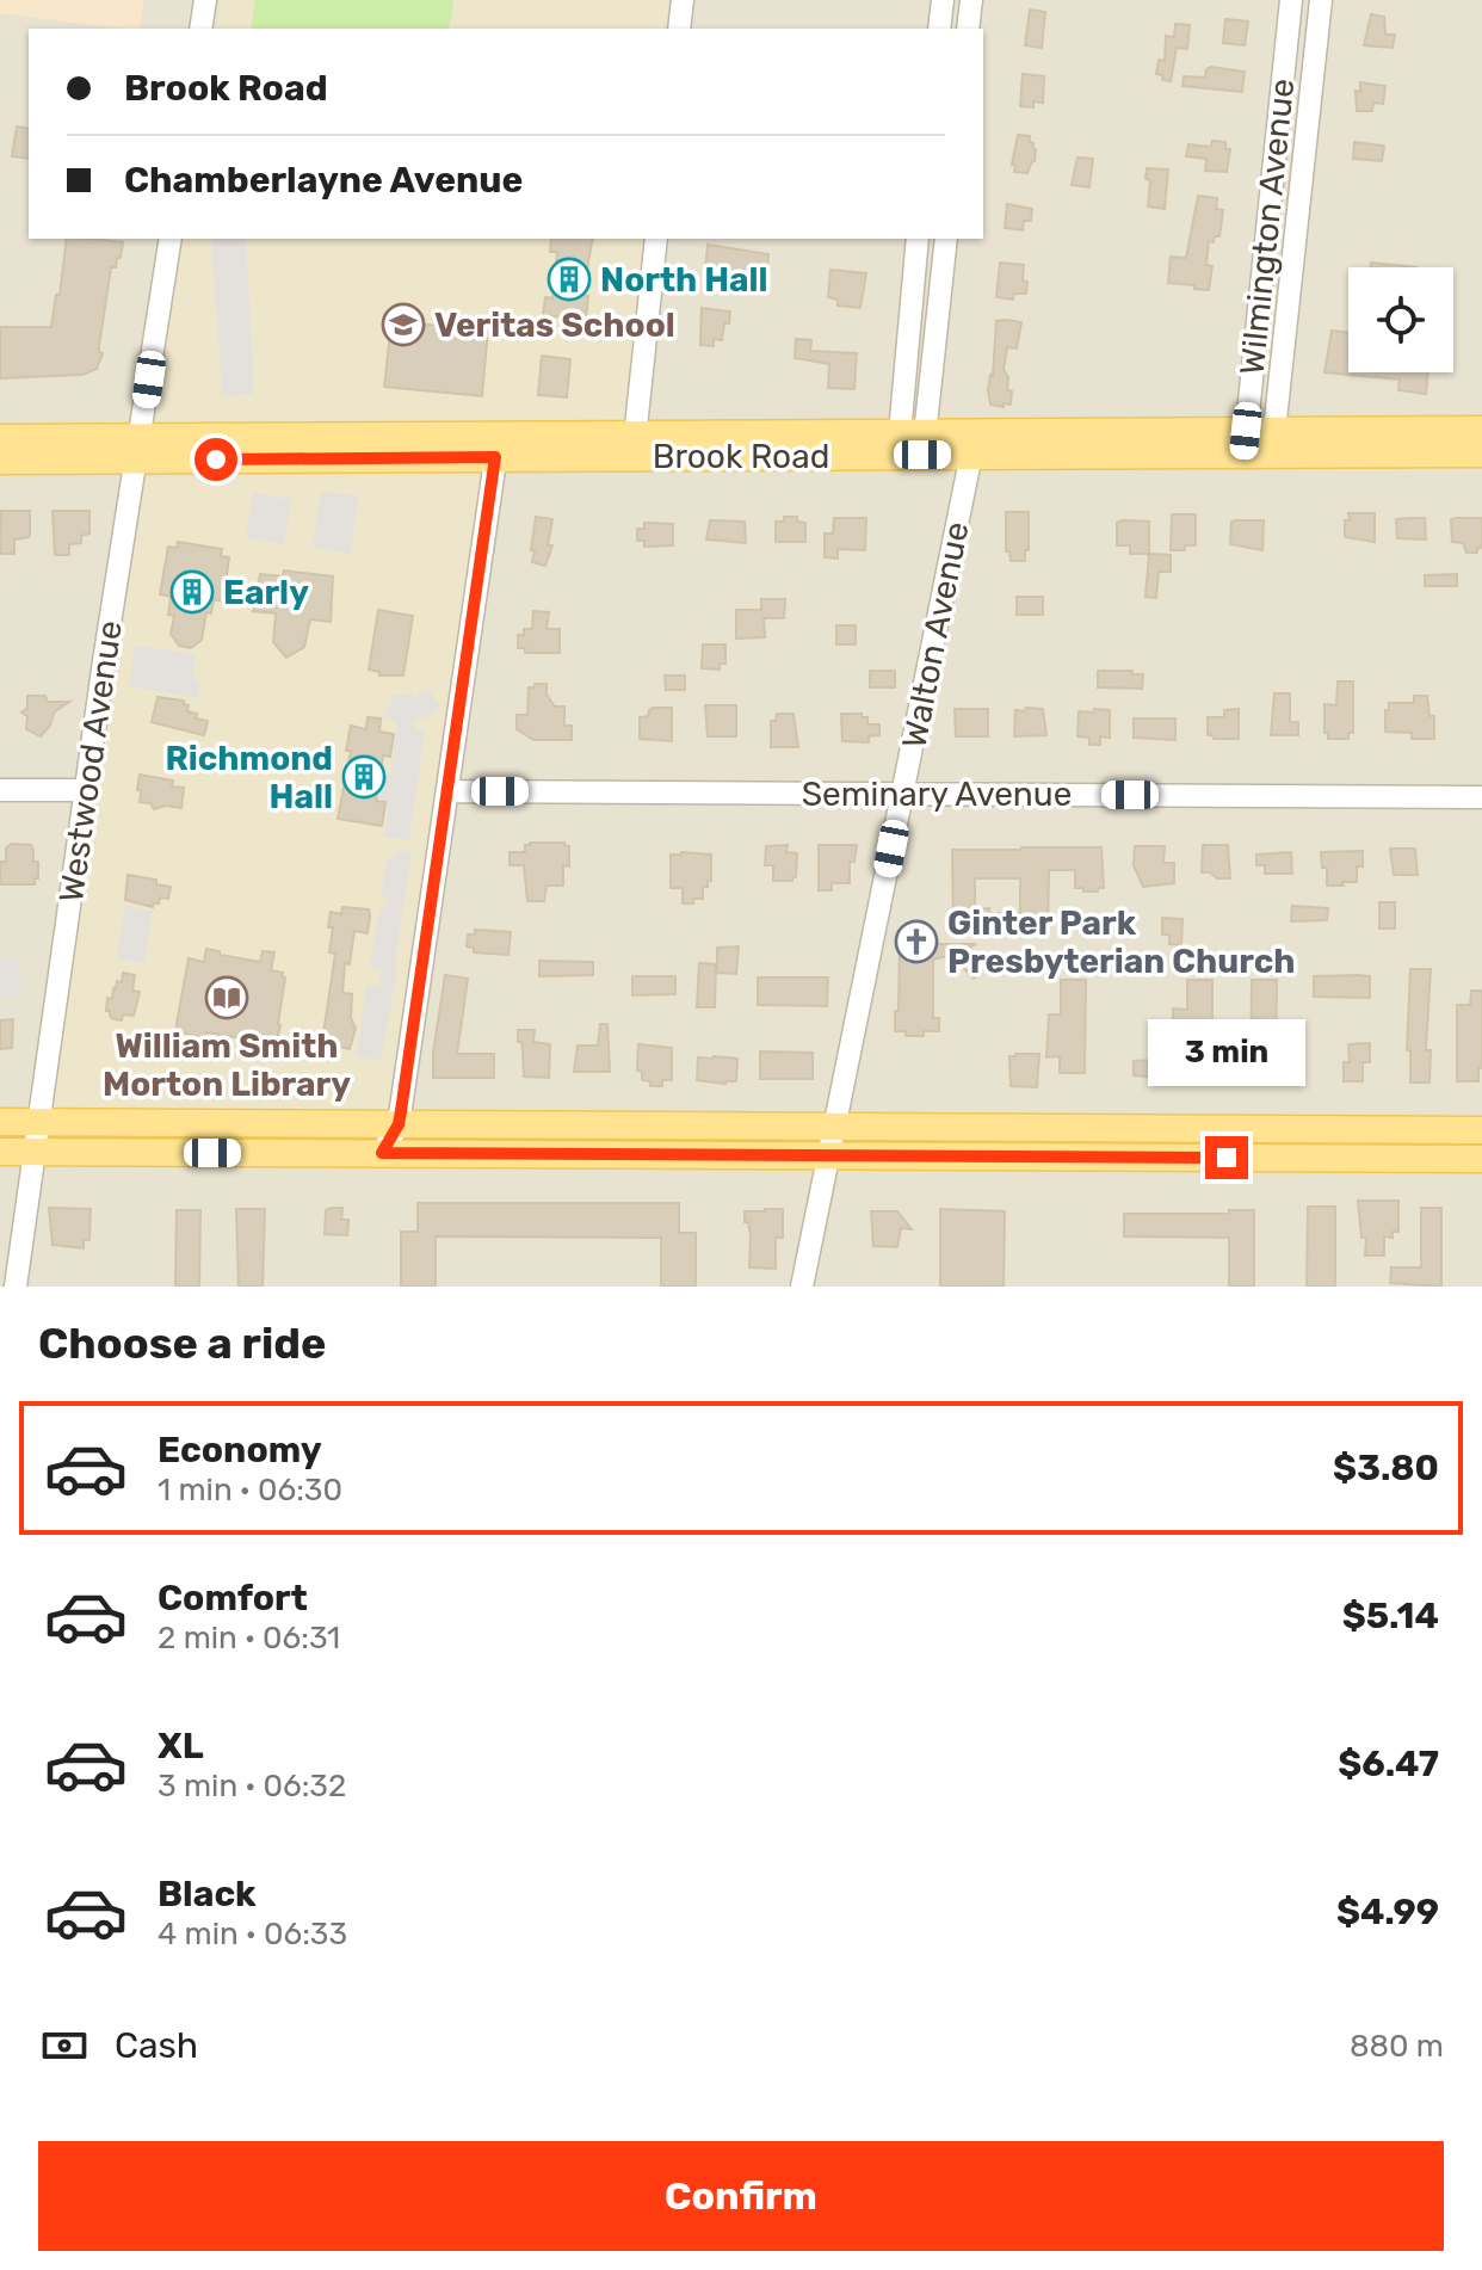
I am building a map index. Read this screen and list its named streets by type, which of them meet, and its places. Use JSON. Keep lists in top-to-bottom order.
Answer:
{
  "streets": {
    "main road": ["Brook Road"],
    "street": [
      "Wilmington Avenue",
      "Walton Avenue",
      "Westwood Avenue",
      "Seminary Avenue"
    ]
  },
  "crossings": [
    ["Wilmington Avenue", "Brook Road"],
    ["Brook Road", "Walton Avenue"],
    ["Brook Road", "Westwood Avenue"],
    ["Walton Avenue", "Seminary Avenue"]
  ],
  "places": {
    "building": ["North Hall", "Early", "Richmond Hall"],
    "school or university": ["Veritas School"],
    "church": ["Ginter Park Presbyterian Church"],
    "library": ["William Smith Morton Library"]
  },
  "page": {
    "banner": ["Brook Road", "Chamberlayne Avenue"],
    "bubble": "3 min",
    "heading": "Choose a ride",
    "list": [
      {
        "name": "Economy",
        "note": "1 min · 06:30",
        "value": "$3.80"
      },
      {
        "name": "Comfort",
        "note": "2 min · 06:31",
        "value": "$5.14"
      },
      {
        "name": "XL",
        "note": "3 min · 06:32",
        "value": "$6.47"
      },
      {
        "name": "Black",
        "note": "4 min · 06:33",
        "value": "$4.99"
      }
    ],
    "pay": ["Cash", "880 m"],
    "buttons": "Confirm"
  }
}
